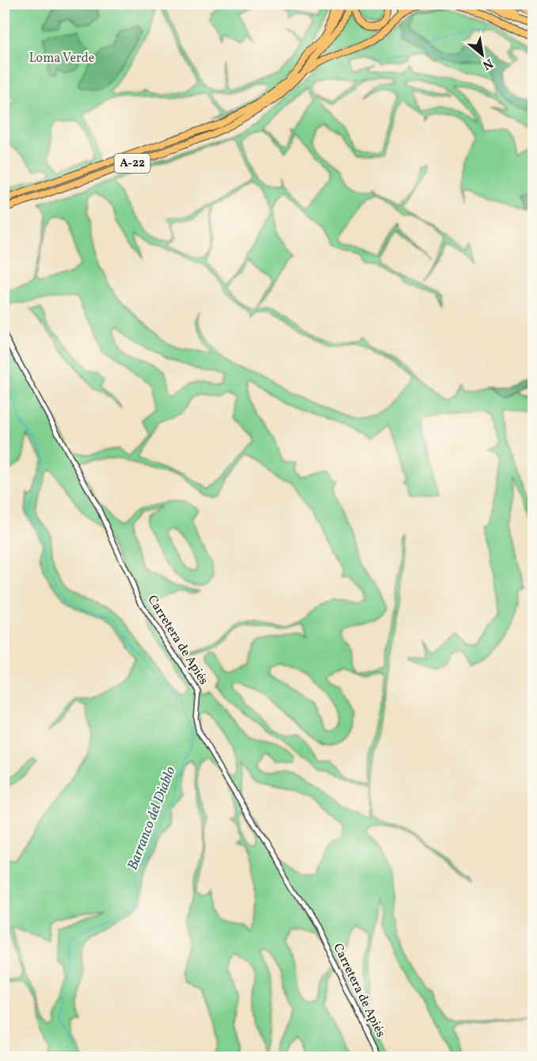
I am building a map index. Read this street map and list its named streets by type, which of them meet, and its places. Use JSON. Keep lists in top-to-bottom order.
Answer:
{
  "streets": {
    "highway": ["A-22"],
    "street": ["Carretera de Apiés"]
  },
  "water": ["Barranco del Diablo"],
  "parks": ["Loma Verde"],
  "north": "bottom right"
}
